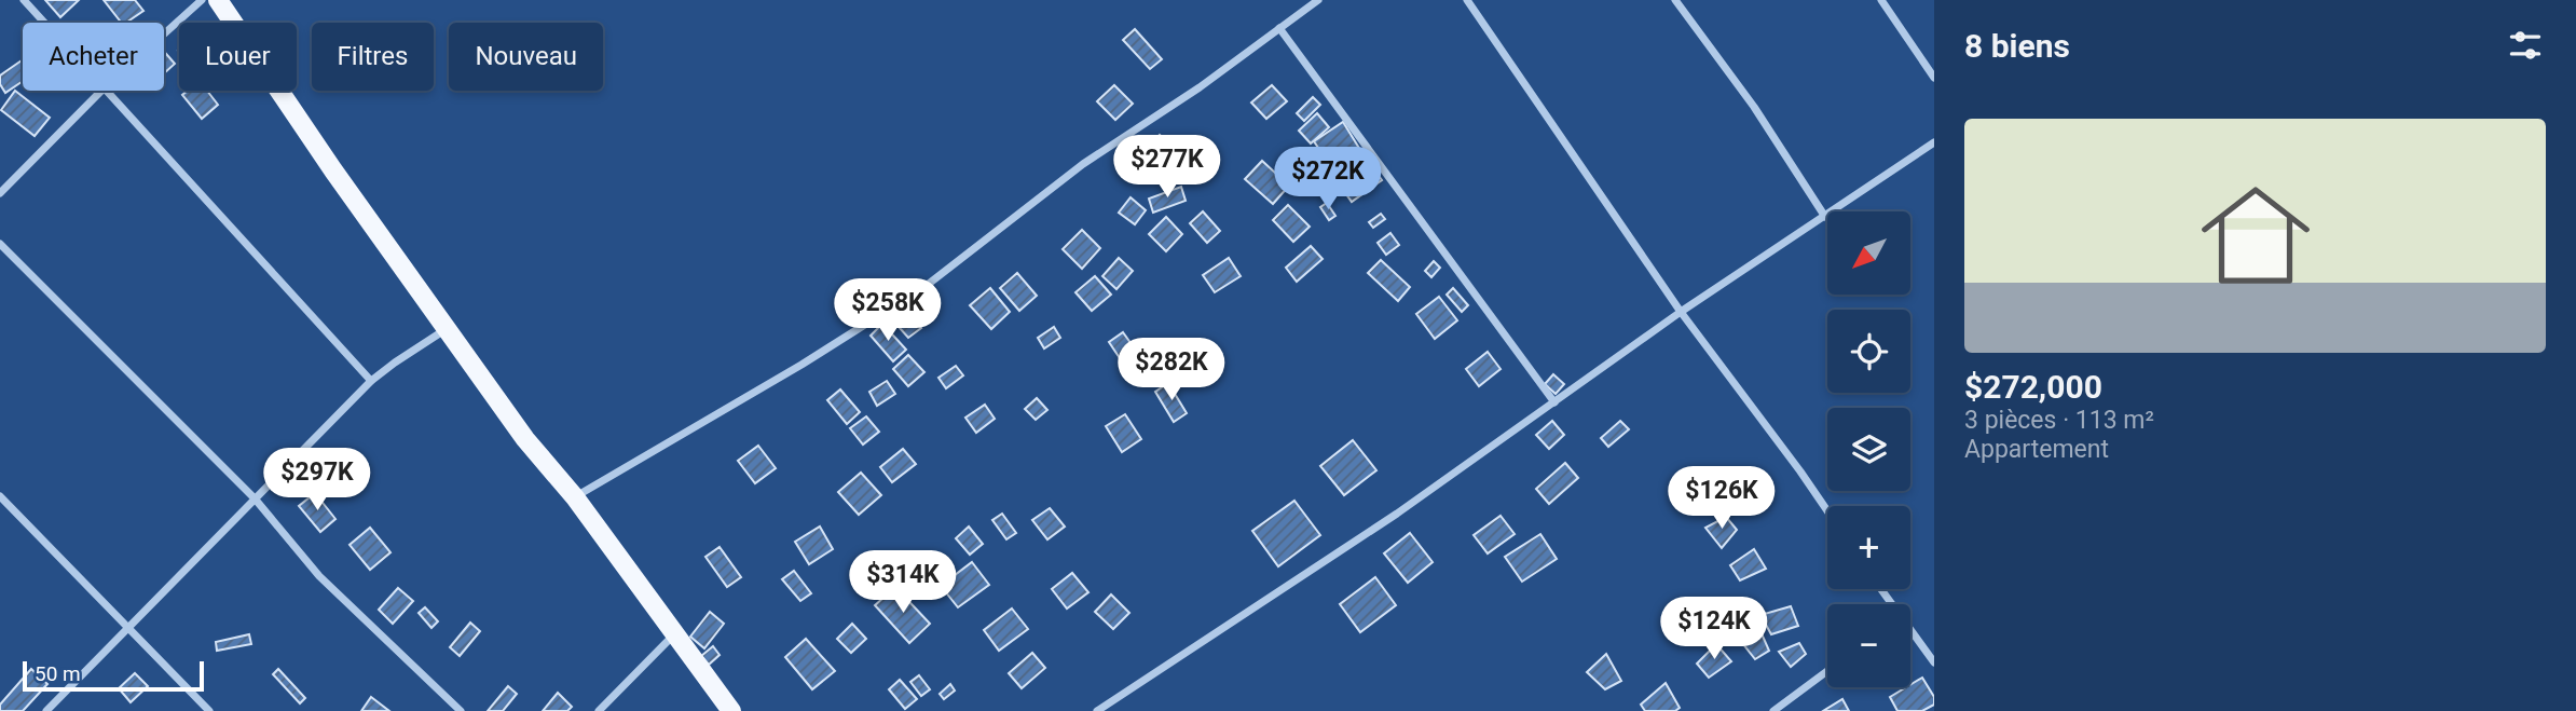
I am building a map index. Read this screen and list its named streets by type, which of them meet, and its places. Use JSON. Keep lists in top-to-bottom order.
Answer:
{
  "scale_bar": "50 m",
  "north": "bottom left",
  "page": {
    "heading": "8 biens",
    "chip": [
      "Acheter",
      "Louer",
      "Filtres",
      "Nouveau"
    ],
    "list": [
      {
        "name": "$272,000",
        "note": "3 pièces · 113 m² · Appartement"
      }
    ],
    "price": [
      "$277K",
      "$272K",
      "$258K",
      "$282K",
      "$297K",
      "$126K",
      "$314K",
      "$124K"
    ],
    "map_buttons": ["+", "−"],
    "scale": "50 m"
  }
}
